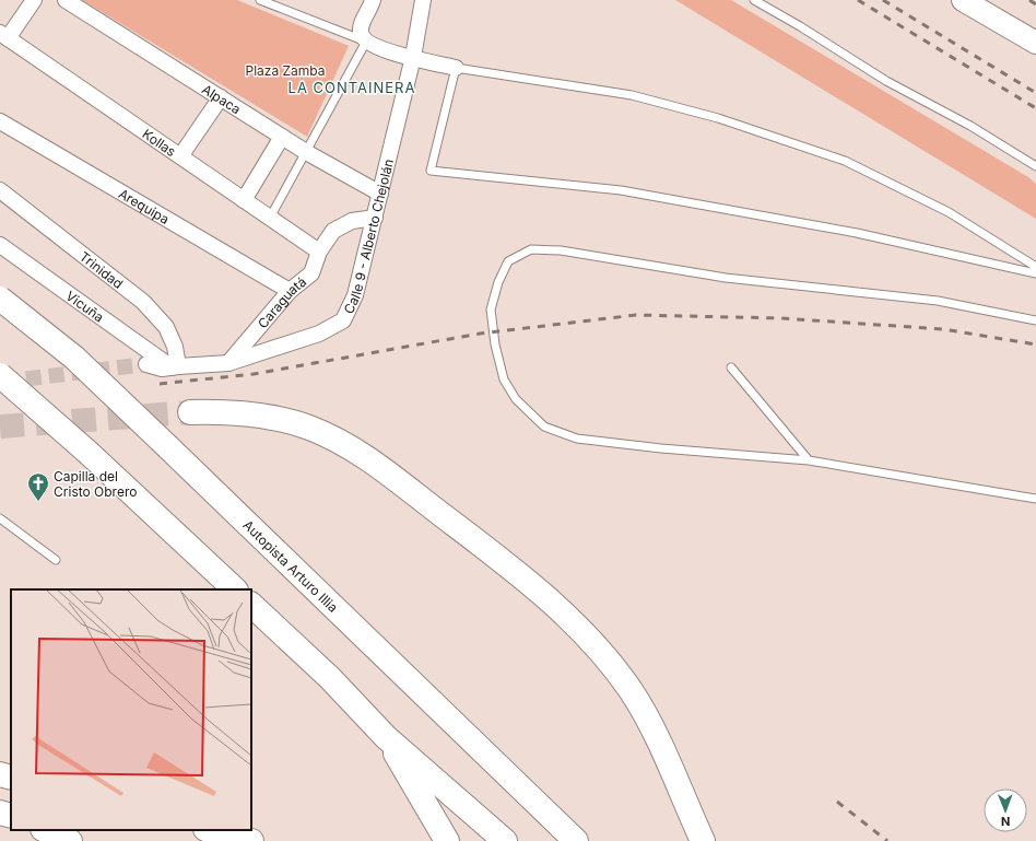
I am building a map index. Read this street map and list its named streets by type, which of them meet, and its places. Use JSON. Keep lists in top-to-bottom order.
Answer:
{
  "streets": {
    "highway": ["Autopista Arturo Illia"],
    "street": [
      "Alpaca",
      "Kollas",
      "Arequipa",
      "Calle 9 - Alberto Chejolán",
      "Trinidad",
      "Caraguatá",
      "Vicuña"
    ]
  },
  "crossings": [
    ["Alpaca", "Calle 9 - Alberto Chejolán"],
    ["Kollas", "Caraguatá"],
    ["Arequipa", "Caraguatá"],
    ["Calle 9 - Alberto Chejolán", "Trinidad"],
    ["Calle 9 - Alberto Chejolán", "Caraguatá"],
    ["Calle 9 - Alberto Chejolán", "Vicuña"],
    ["Trinidad", "Vicuña"]
  ],
  "districts": ["LA CONTAINERA"],
  "parks": ["Plaza Zamba"],
  "places": {
    "church": ["Capilla del Cristo Obrero"]
  },
  "north": "bottom"
}
